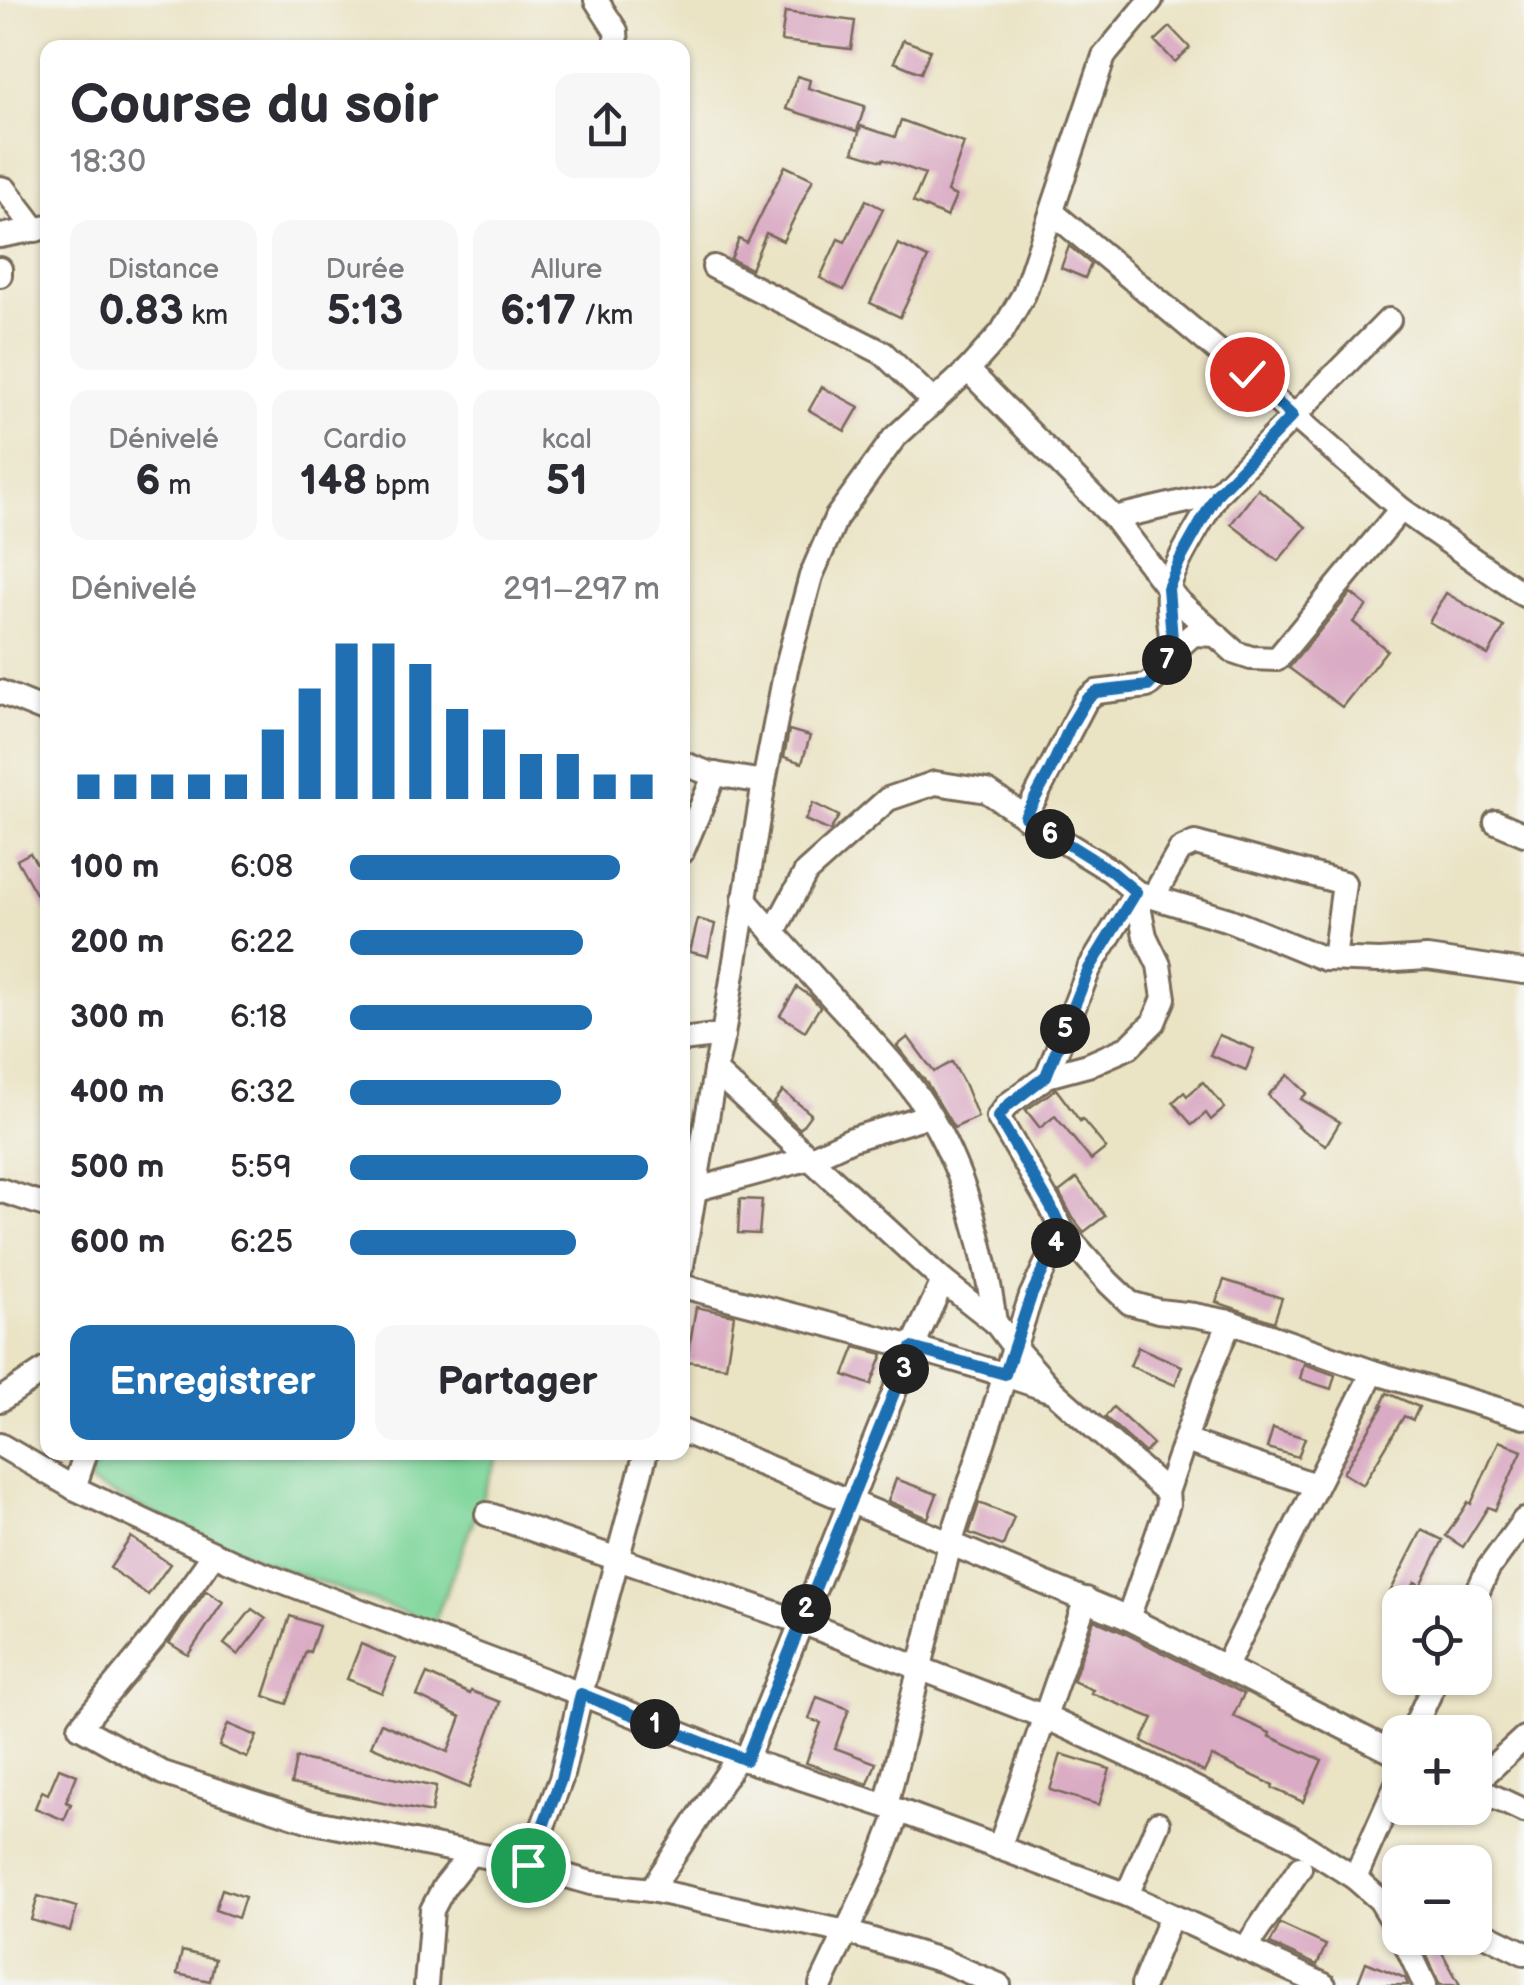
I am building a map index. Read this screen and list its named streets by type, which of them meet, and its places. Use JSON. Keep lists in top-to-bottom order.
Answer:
{
  "page": {
    "heading": ["Course du soir", "18:30"],
    "stats": [
      ["Distance", "0.83 km"],
      ["Durée", "5:13"],
      ["Allure", "6:17 /km"],
      ["Dénivelé", "6 m"],
      ["Cardio", "148 bpm"],
      ["kcal", "51"]
    ],
    "chart": ["Dénivelé", "291–297 m"],
    "pins": [
      "7",
      "6",
      "5",
      "4",
      "3",
      "2",
      "1"
    ],
    "list": [
      {
        "name": "100 m",
        "note": "6:08"
      },
      {
        "name": "200 m",
        "note": "6:22"
      },
      {
        "name": "300 m",
        "note": "6:18"
      },
      {
        "name": "400 m",
        "note": "6:32"
      },
      {
        "name": "500 m",
        "note": "5:59"
      },
      {
        "name": "600 m",
        "note": "6:25"
      }
    ],
    "buttons": ["Enregistrer", "Partager"],
    "map_buttons": ["+", "−"]
  }
}
